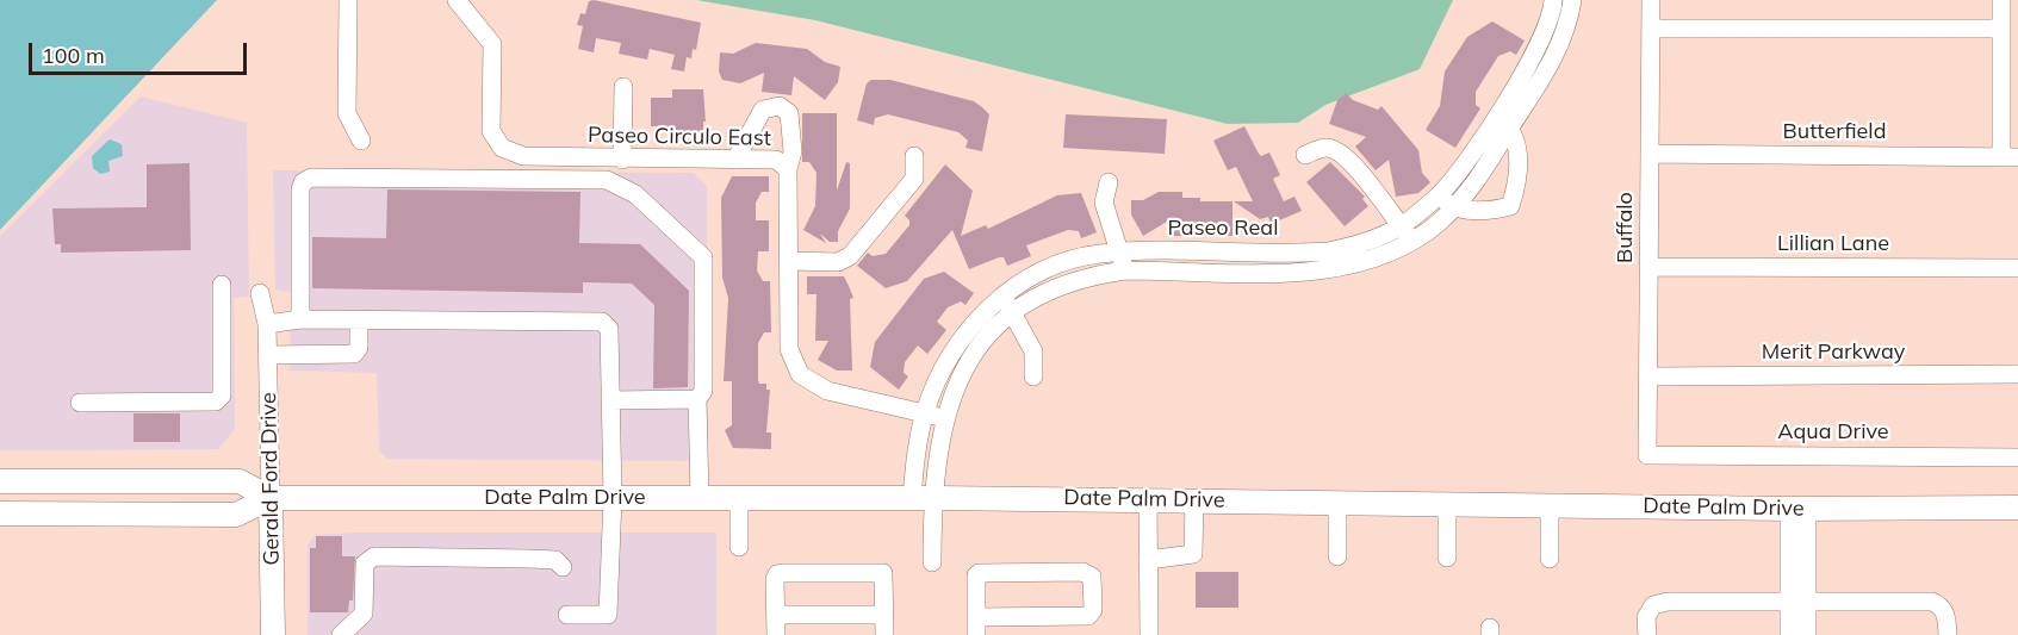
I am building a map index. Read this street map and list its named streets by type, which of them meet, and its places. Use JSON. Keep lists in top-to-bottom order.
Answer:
{
  "streets": {
    "main road": ["Gerald Ford Drive", "Date Palm Drive"],
    "street": [
      "Butterfield",
      "Paseo Circulo East",
      "Buffalo",
      "Paseo Real",
      "Lillian Lane",
      "Merit Parkway",
      "Aqua Drive"
    ]
  },
  "crossings": [
    ["Butterfield", "Buffalo"],
    ["Paseo Circulo East", "Paseo Real"],
    ["Buffalo", "Lillian Lane"],
    ["Buffalo", "Merit Parkway"],
    ["Buffalo", "Aqua Drive"],
    ["Paseo Real", "Date Palm Drive"],
    ["Gerald Ford Drive", "Date Palm Drive"]
  ],
  "scale_bar": "100 m"
}
